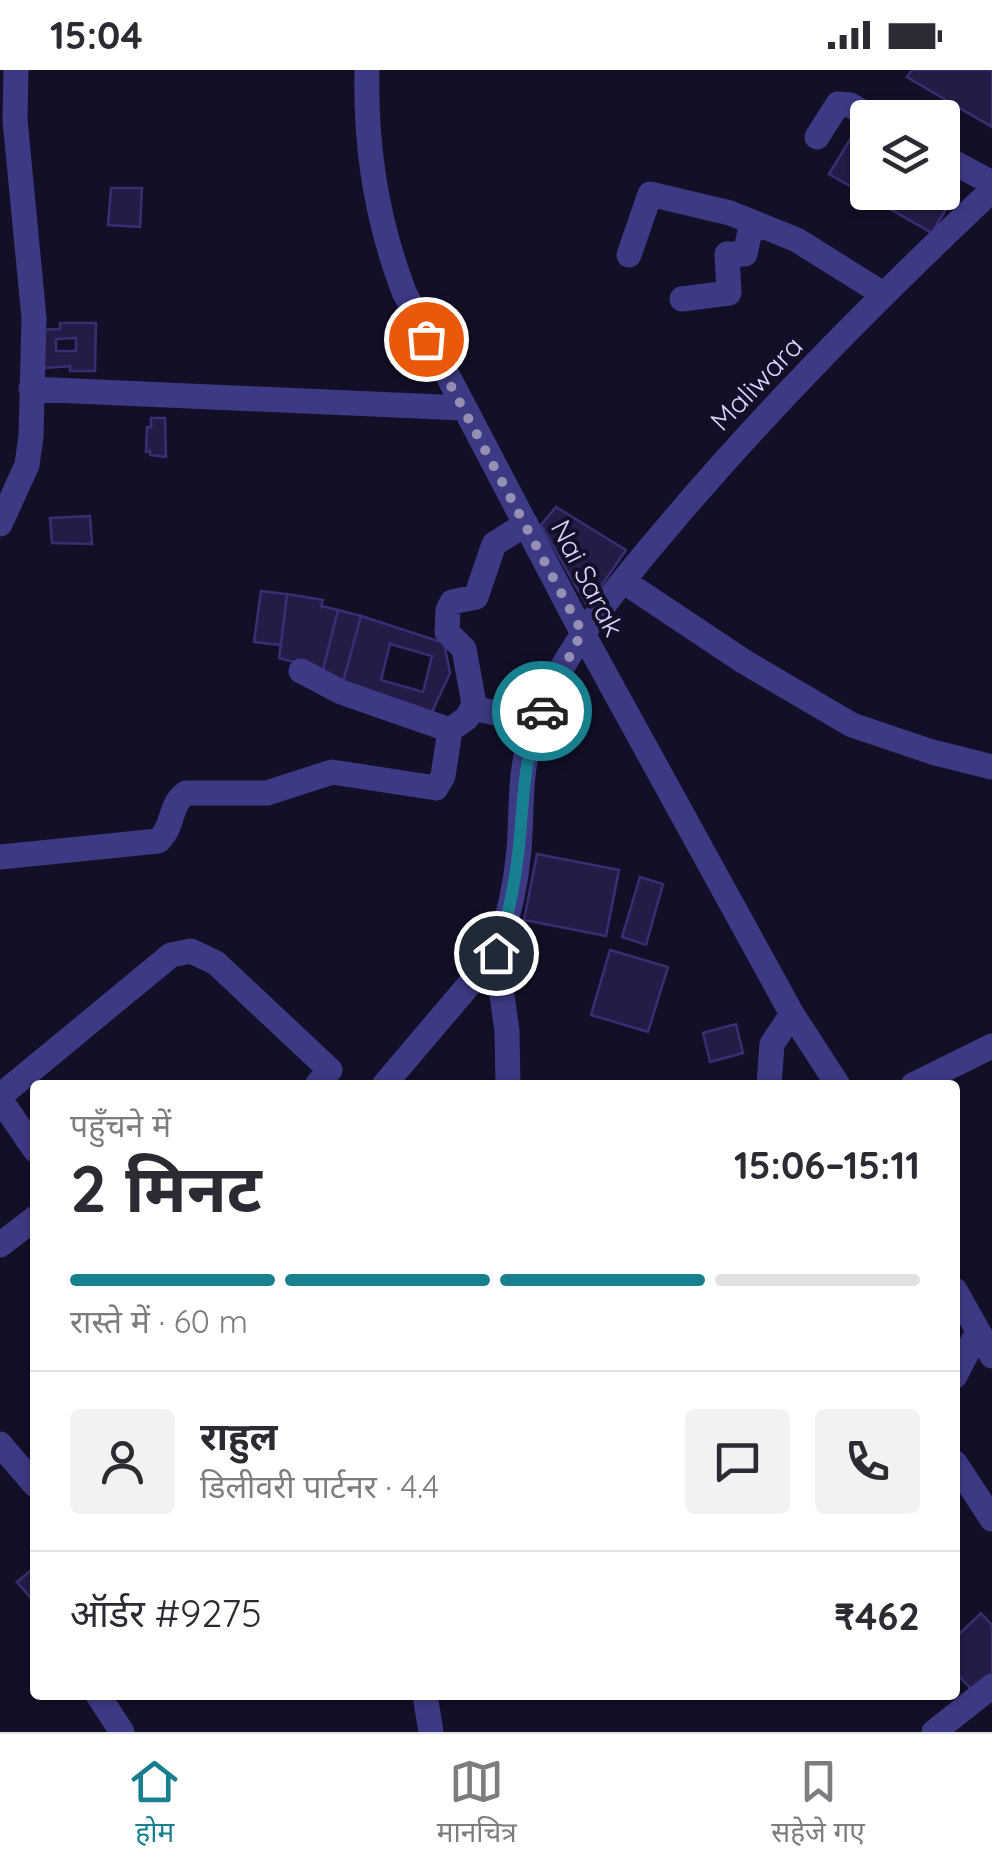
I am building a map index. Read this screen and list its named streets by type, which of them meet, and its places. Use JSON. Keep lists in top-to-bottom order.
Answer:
{
  "streets": {
    "street": ["Maliwara", "Nai Sarak"]
  },
  "crossings": [
    ["Maliwara", "Nai Sarak"]
  ],
  "page": {
    "status": "15:04",
    "heading": ["2 मिनट", "पहुँचने में", "15:06–15:11"],
    "panel": [
      "राहुल",
      "डिलीवरी पार्टनर · 4.4",
      "ऑर्डर #9275",
      "₹462"
    ],
    "bar": "रास्ते में · 60 m",
    "tabs": ["होम", "मानचित्र", "सहेजे गए"]
  }
}
